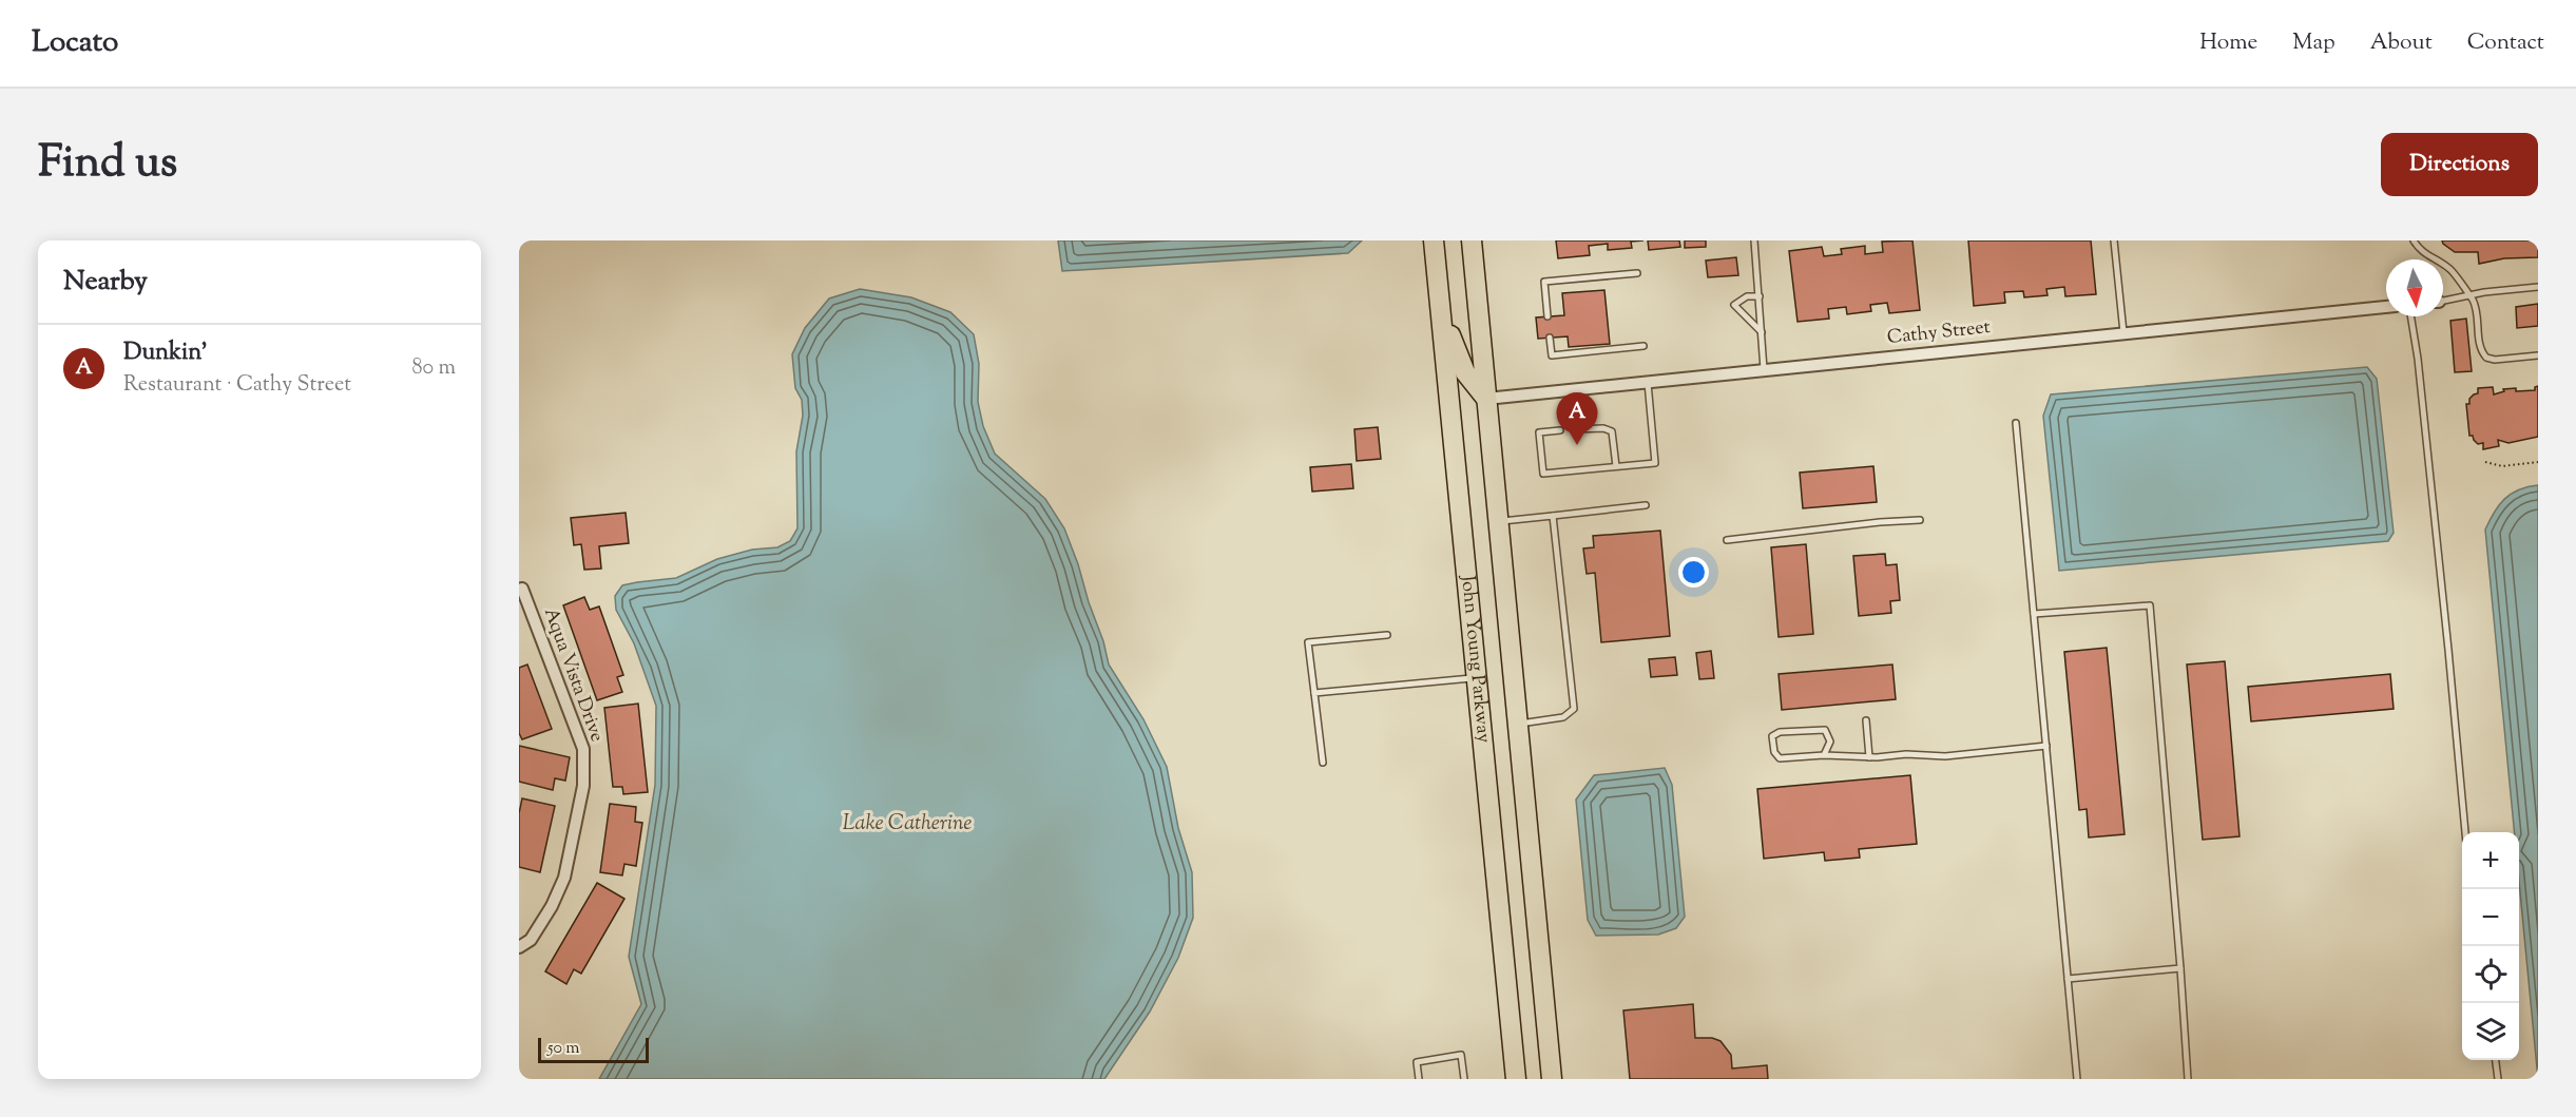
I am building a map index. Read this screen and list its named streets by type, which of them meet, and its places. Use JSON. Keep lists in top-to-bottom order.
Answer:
{
  "streets": {
    "highway": ["John Young Parkway"],
    "street": ["Cathy Street", "Aqua Vista Drive"]
  },
  "crossings": [
    ["Cathy Street", "John Young Parkway"]
  ],
  "water": ["Lake Catherine"],
  "scale_bar": "50 m",
  "north": "bottom",
  "page": {
    "header": "Locato",
    "nav": [
      "Home",
      "Map",
      "About",
      "Contact"
    ],
    "title": "Find us",
    "buttons": "Directions",
    "heading": "Nearby",
    "list": [
      {
        "mark": "A",
        "name": "Dunkin'",
        "note": "Restaurant · Cathy Street",
        "value": "80 m"
      }
    ],
    "pins": "A",
    "map_buttons": ["+", "−"],
    "scale": "50 m"
  }
}
